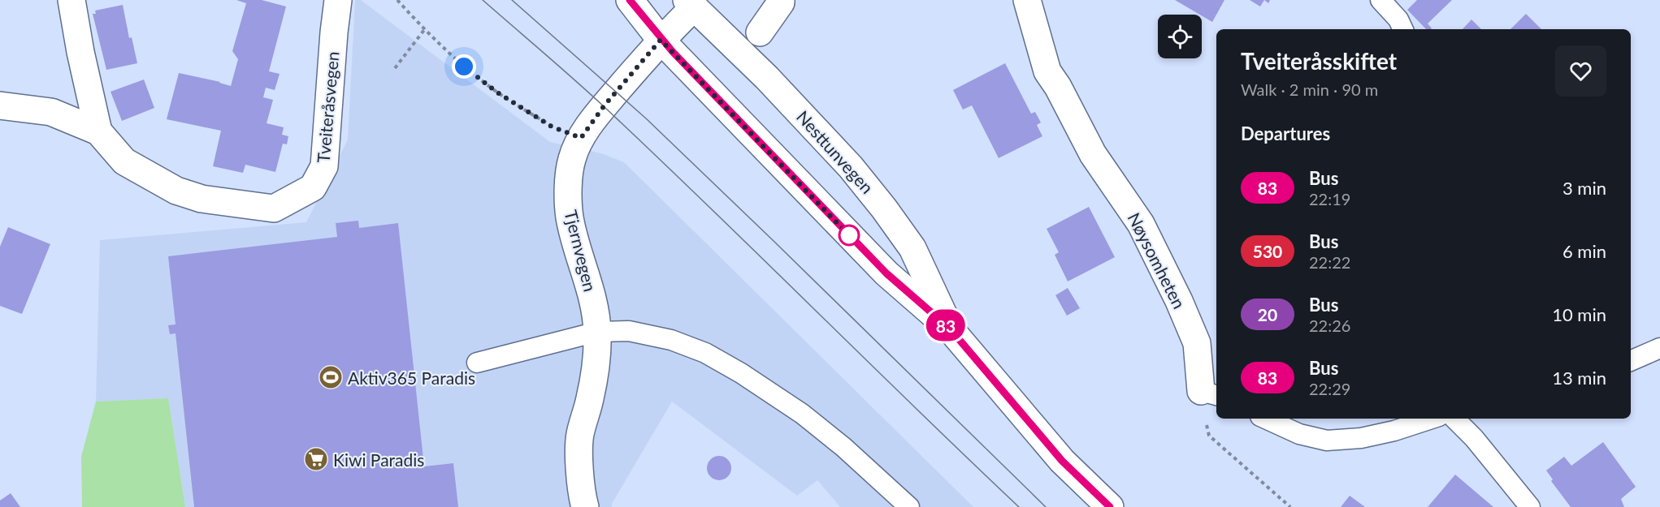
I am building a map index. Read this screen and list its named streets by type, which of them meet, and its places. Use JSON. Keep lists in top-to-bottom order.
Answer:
{
  "streets": {
    "street": [
      "Tveiteråsvegen",
      "Nesttunvegen",
      "Tjernvegen",
      "Nøysomheten"
    ]
  },
  "crossings": [
    ["Nesttunvegen", "Tjernvegen"]
  ],
  "places": {
    "sports": ["Aktiv365 Paradis"],
    "supermarket": ["Kiwi Paradis"]
  },
  "lines": ["bus line 83"],
  "page": {
    "on_map": "83",
    "heading": [
      ["Tveiteråsskiftet", "Walk · 2 min · 90 m"],
      "Departures"
    ],
    "list": [
      {
        "mark": "83",
        "name": "Bus",
        "note": "22:19",
        "value": "3 min"
      },
      {
        "mark": "530",
        "name": "Bus",
        "note": "22:22",
        "value": "6 min"
      },
      {
        "mark": "20",
        "name": "Bus",
        "note": "22:26",
        "value": "10 min"
      },
      {
        "mark": "83",
        "name": "Bus",
        "note": "22:29",
        "value": "13 min"
      }
    ]
  }
}
